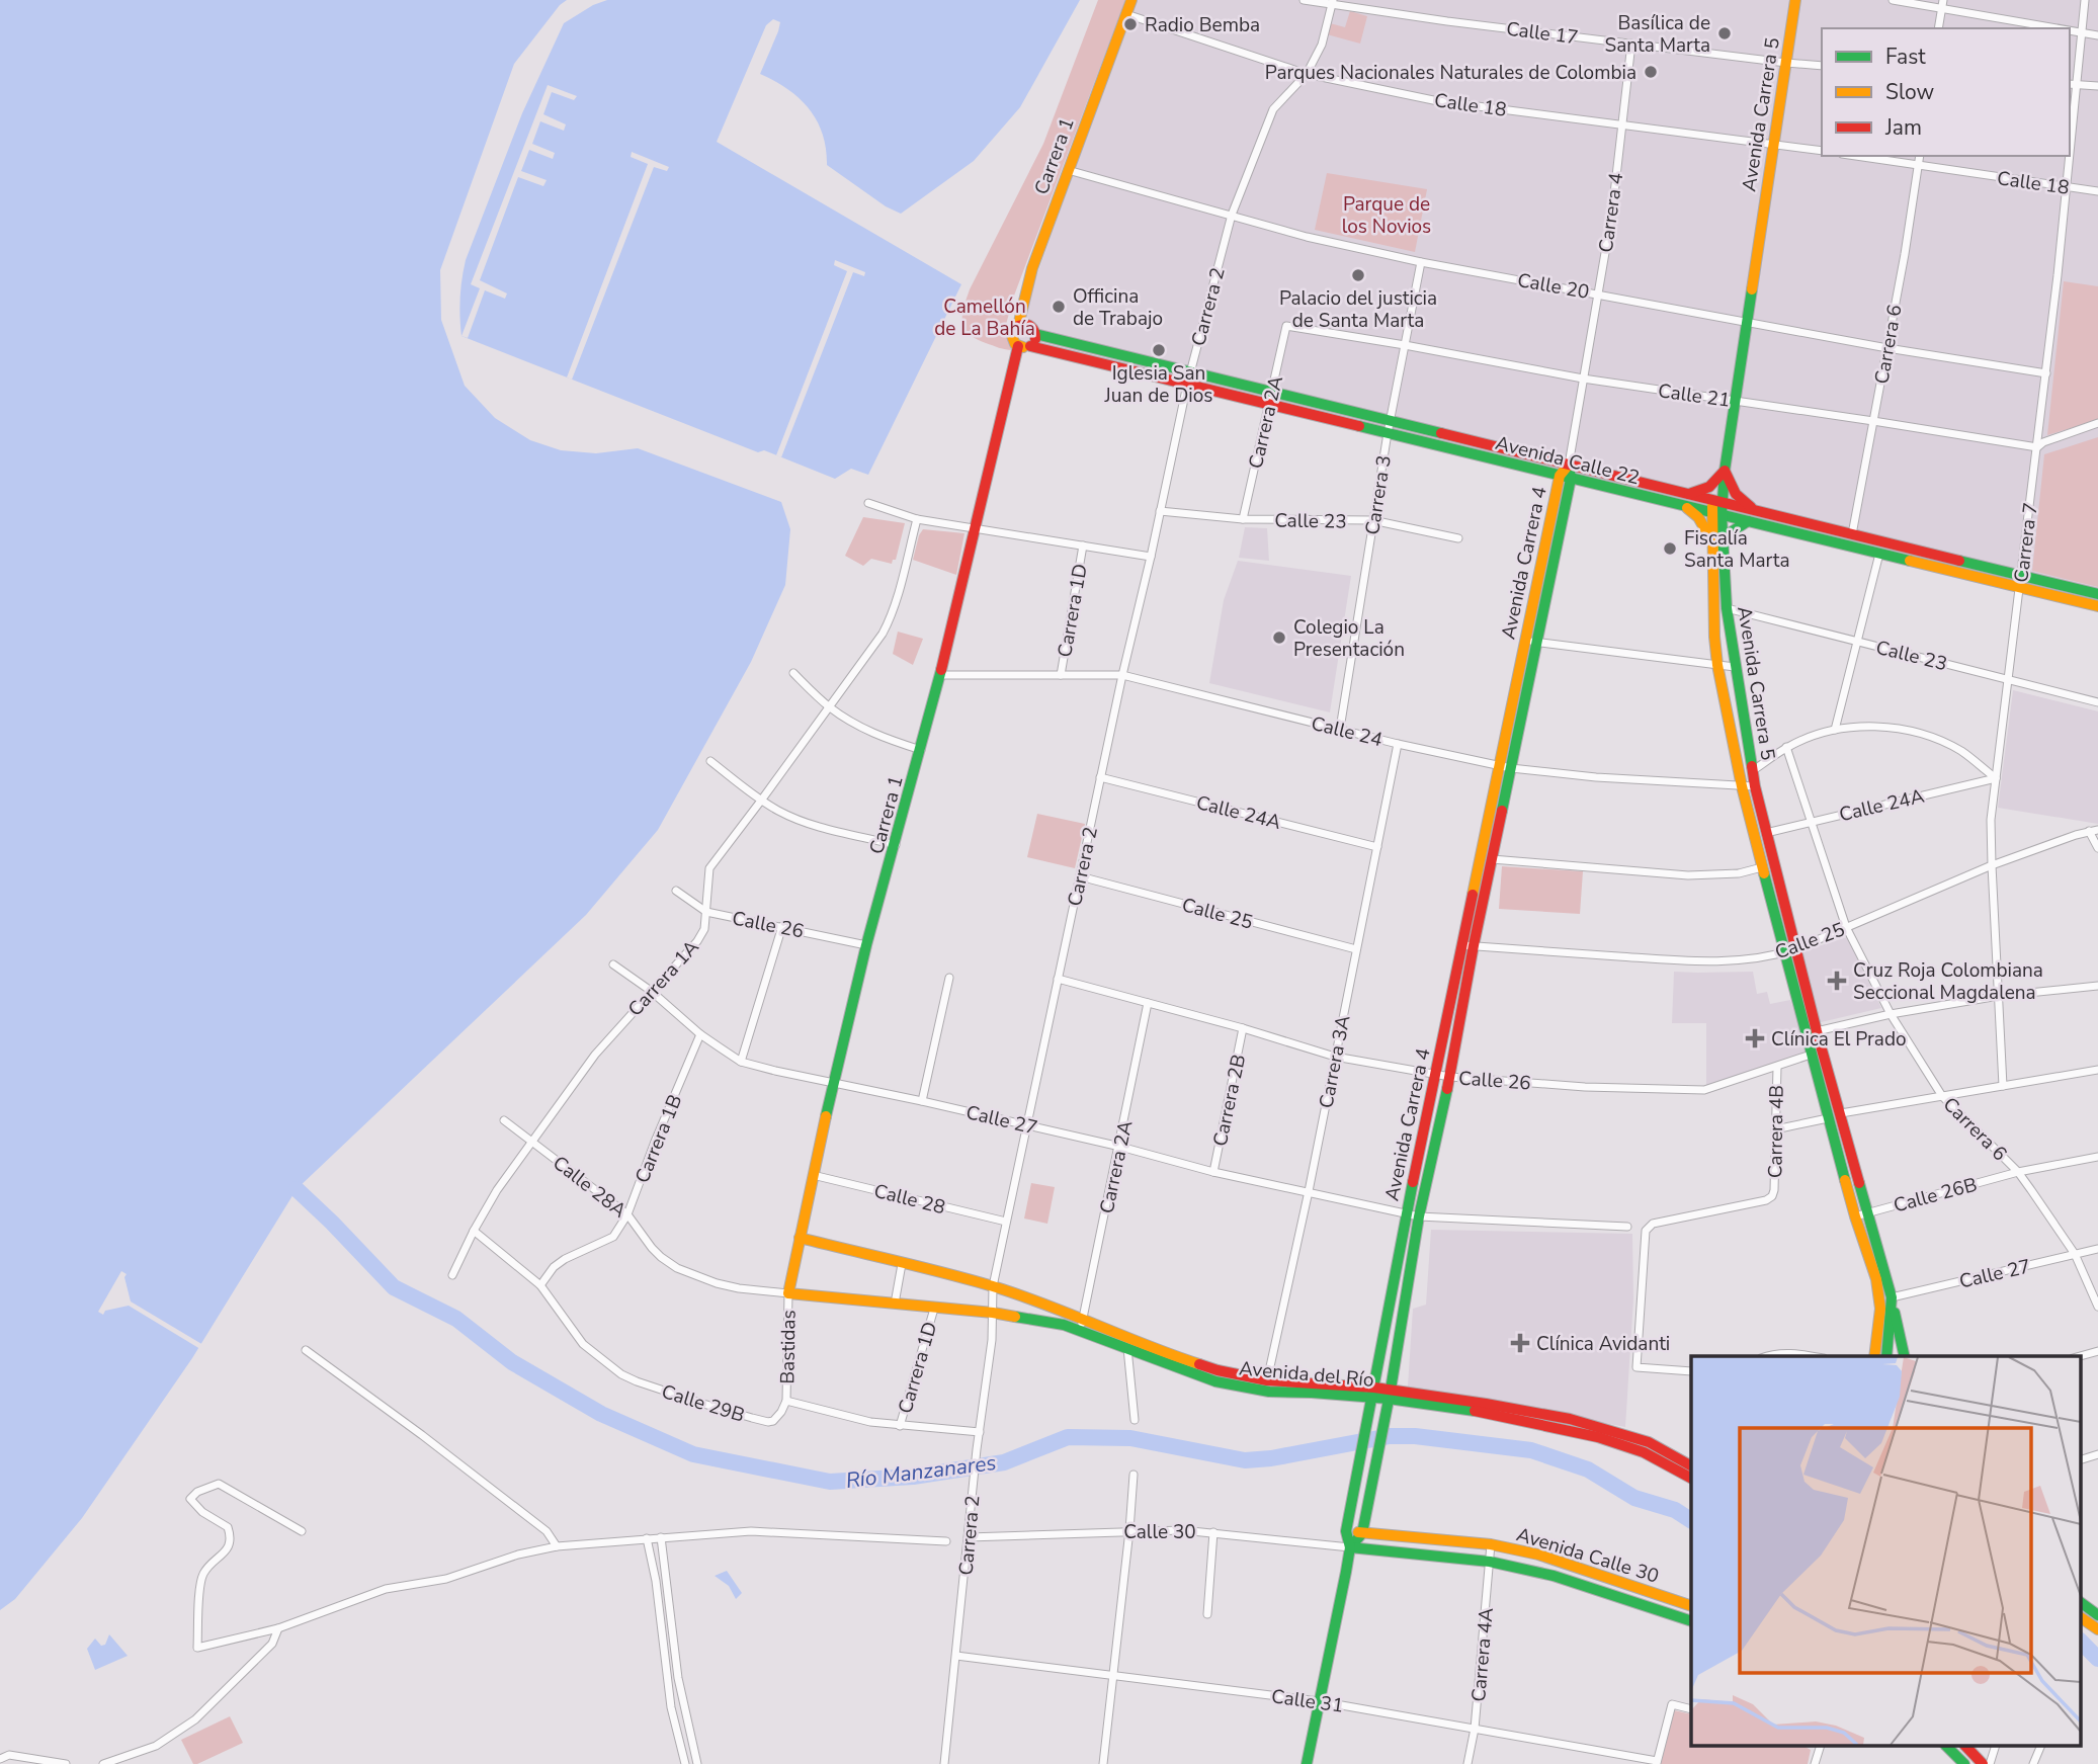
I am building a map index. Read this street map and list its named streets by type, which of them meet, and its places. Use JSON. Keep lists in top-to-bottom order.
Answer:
{
  "streets": {
    "street": [
      "Calle 17",
      "Calle 18",
      "Avenida Carrera 5",
      "Carrera 1",
      "Carrera 4",
      "Calle 20",
      "Carrera 2",
      "Carrera 6",
      "Calle 21",
      "Carrera 2A",
      "Avenida Calle 22",
      "Carrera 3",
      "Calle 23",
      "Carrera 7",
      "Avenida Carrera 4",
      "Carrera 1D",
      "Calle 24",
      "Calle 24A",
      "Calle 25",
      "Calle 26",
      "Carrera 1A",
      "Carrera 3A",
      "Carrera 2B",
      "Calle 27",
      "Carrera 4B",
      "Carrera 1B",
      "Calle 28A",
      "Calle 26B",
      "Calle 28",
      "Bastidas",
      "Avenida del Río",
      "Calle 29B",
      "Calle 30",
      "Avenida Calle 30",
      "Carrera 4A",
      "Calle 31"
    ]
  },
  "crossings": [
    ["Calle 17", "Avenida Carrera 5"],
    ["Calle 17", "Carrera 4"],
    ["Calle 17", "Carrera 2"],
    ["Calle 18", "Avenida Carrera 5"],
    ["Calle 18", "Carrera 1"],
    ["Calle 18", "Carrera 4"],
    ["Calle 18", "Carrera 2"],
    ["Calle 18", "Carrera 6"],
    ["Calle 18", "Carrera 7"],
    ["Avenida Carrera 5", "Calle 20"],
    ["Avenida Carrera 5", "Calle 21"],
    ["Avenida Carrera 5", "Avenida Calle 22"],
    ["Avenida Carrera 5", "Calle 23"],
    ["Avenida Carrera 5", "Calle 24"],
    ["Avenida Carrera 5", "Calle 24A"],
    ["Avenida Carrera 5", "Calle 25"],
    ["Avenida Carrera 5", "Calle 26"],
    ["Avenida Carrera 5", "Calle 27"],
    ["Avenida Carrera 5", "Calle 26B"],
    ["Carrera 1", "Calle 20"],
    ["Carrera 1", "Avenida Calle 22"],
    ["Carrera 1", "Calle 24"],
    ["Carrera 1", "Calle 26"],
    ["Carrera 1", "Calle 27"],
    ["Carrera 1", "Calle 28A"],
    ["Carrera 1", "Calle 28"],
    ["Carrera 1", "Bastidas"],
    ["Carrera 1", "Avenida del Río"],
    ["Carrera 4", "Calle 20"],
    ["Carrera 4", "Calle 21"],
    ["Carrera 4", "Avenida Calle 22"],
    ["Carrera 4", "Avenida Carrera 4"],
    ["Calle 20", "Carrera 2"],
    ["Calle 20", "Carrera 6"],
    ["Calle 20", "Carrera 3"],
    ["Calle 20", "Carrera 7"],
    ["Carrera 2", "Avenida Calle 22"],
    ["Carrera 2", "Calle 23"],
    ["Carrera 2", "Calle 24"],
    ["Carrera 2", "Calle 24A"],
    ["Carrera 2", "Calle 25"],
    ["Carrera 2", "Calle 26"],
    ["Carrera 2", "Calle 27"],
    ["Carrera 2", "Calle 28"],
    ["Carrera 2", "Avenida del Río"],
    ["Carrera 2", "Calle 30"],
    ["Carrera 2", "Calle 31"],
    ["Carrera 6", "Calle 21"],
    ["Carrera 6", "Avenida Calle 22"],
    ["Carrera 6", "Calle 24A"],
    ["Carrera 6", "Calle 25"],
    ["Carrera 6", "Calle 27"],
    ["Carrera 6", "Calle 26B"],
    ["Calle 21", "Carrera 2A"],
    ["Calle 21", "Carrera 3"],
    ["Calle 21", "Carrera 7"],
    ["Carrera 2A", "Avenida Calle 22"],
    ["Carrera 2A", "Calle 23"],
    ["Carrera 2A", "Calle 26"],
    ["Carrera 2A", "Calle 27"],
    ["Carrera 2A", "Avenida del Río"],
    ["Avenida Calle 22", "Carrera 3"],
    ["Avenida Calle 22", "Carrera 7"],
    ["Avenida Calle 22", "Avenida Carrera 4"],
    ["Carrera 3", "Calle 23"],
    ["Carrera 3", "Calle 24"],
    ["Calle 23", "Carrera 7"],
    ["Carrera 7", "Calle 24A"],
    ["Carrera 7", "Calle 25"],
    ["Avenida Carrera 4", "Calle 24"],
    ["Avenida Carrera 4", "Calle 25"],
    ["Avenida Carrera 4", "Calle 26"],
    ["Avenida Carrera 4", "Calle 27"],
    ["Avenida Carrera 4", "Avenida del Río"],
    ["Avenida Carrera 4", "Calle 30"],
    ["Avenida Carrera 4", "Avenida Calle 30"],
    ["Avenida Carrera 4", "Calle 31"],
    ["Carrera 1D", "Calle 24"],
    ["Carrera 1D", "Avenida del Río"],
    ["Calle 24", "Carrera 3A"],
    ["Calle 24A", "Carrera 3A"],
    ["Calle 25", "Carrera 3A"],
    ["Calle 26", "Carrera 1A"],
    ["Calle 26", "Carrera 3A"],
    ["Calle 26", "Carrera 2B"],
    ["Calle 26", "Carrera 4B"],
    ["Carrera 1A", "Calle 27"],
    ["Carrera 1A", "Calle 28A"],
    ["Carrera 1A", "Calle 29B"],
    ["Carrera 3A", "Calle 27"],
    ["Carrera 3A", "Avenida del Río"],
    ["Carrera 2B", "Calle 27"],
    ["Calle 27", "Carrera 1B"],
    ["Carrera 1B", "Calle 28A"],
    ["Carrera 1B", "Calle 29B"],
    ["Calle 28A", "Bastidas"],
    ["Calle 28A", "Avenida del Río"],
    ["Bastidas", "Avenida del Río"],
    ["Bastidas", "Calle 29B"],
    ["Calle 30", "Avenida Calle 30"],
    ["Avenida Calle 30", "Carrera 4A"],
    ["Carrera 4A", "Calle 31"]
  ],
  "water": ["Río Manzanares"],
  "parks": ["Parque de los Novios", "Camellón de La Bahía"],
  "places": {
    "other": [
      "Radio Bemba",
      "Basílica de Santa Marta",
      "Parques Nacionales Naturales de Colombia",
      "Palacio del justicia de Santa Marta",
      "Officina de Trabajo",
      "Iglesia San Juan de Dios",
      "Fiscalía Santa Marta",
      "Colegio La Presentación"
    ],
    "health": ["Cruz Roja Colombiana Seccional Magdalena", "Clínica El Prado", "Clínica Avidanti"]
  },
  "legend": ["Fast", "Slow", "Jam"]
}
